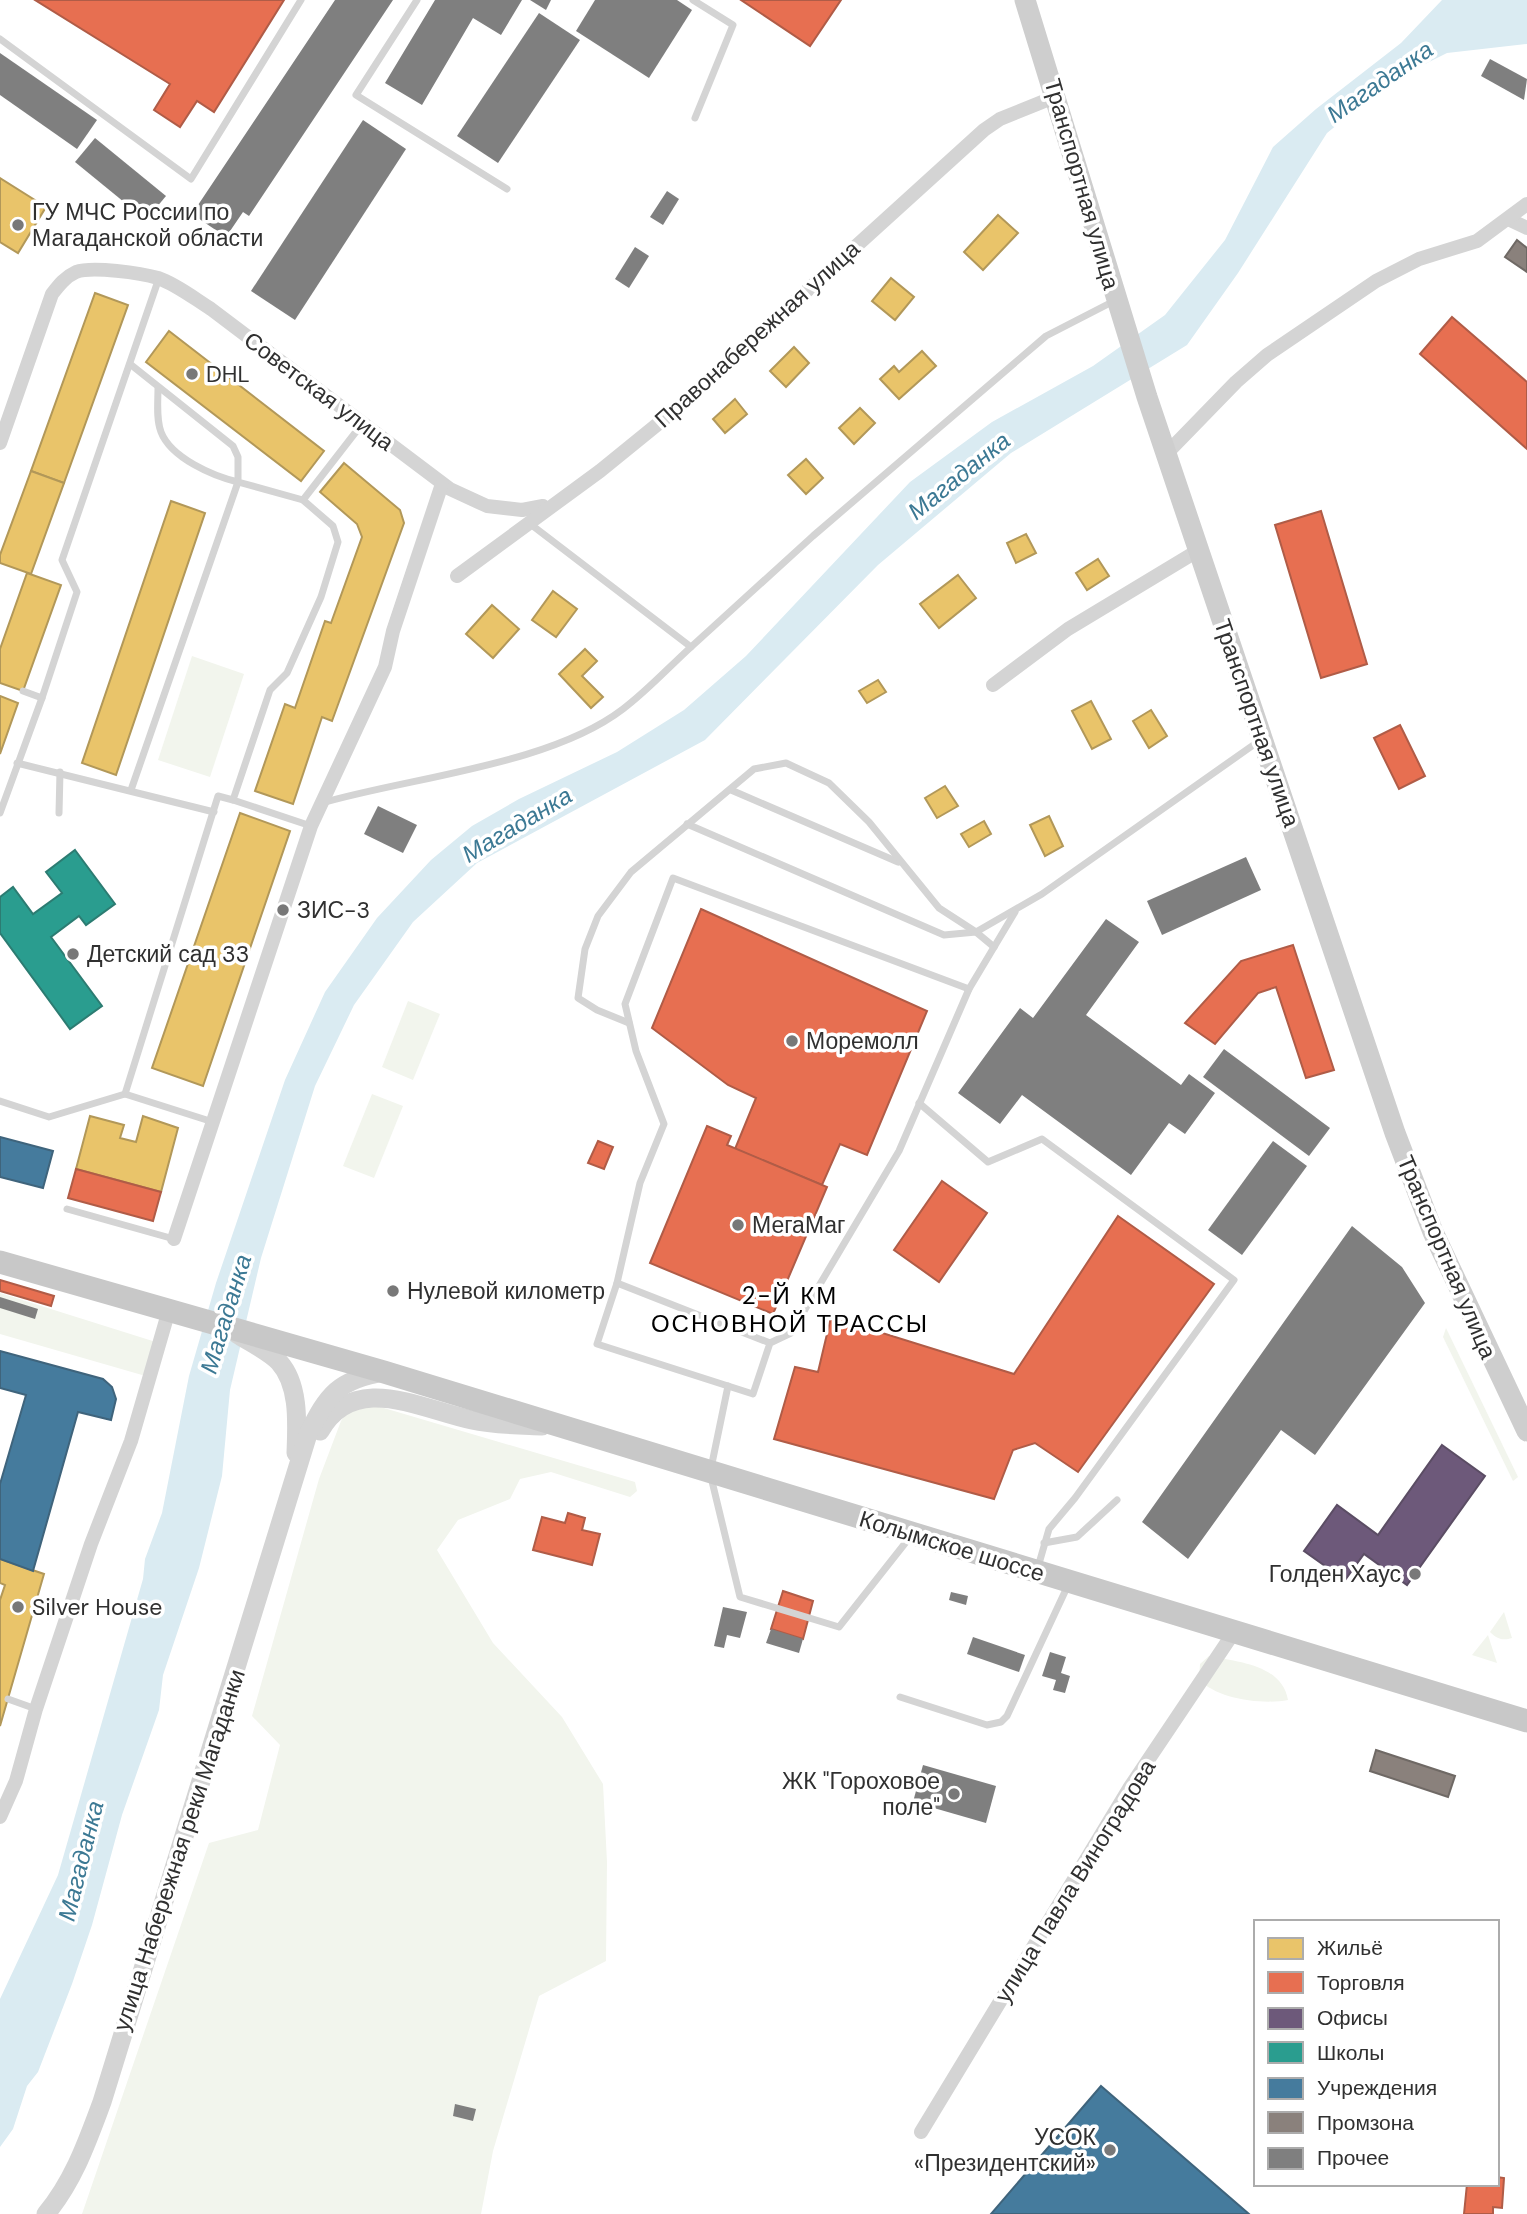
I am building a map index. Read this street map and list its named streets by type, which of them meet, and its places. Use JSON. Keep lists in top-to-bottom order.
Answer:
{
  "streets": {
    "main road": ["Транспортная улица", "Колымское шоссе"],
    "street": [
      "Правонабережная улица",
      "Советская улица",
      "улица Набережная реки Магаданки",
      "улица Павла Виноградова"
    ]
  },
  "crossings": [
    ["Транспортная улица", "Правонабережная улица"],
    ["Правонабережная улица", "Советская улица"],
    ["Колымское шоссе", "улица Павла Виноградова"]
  ],
  "districts": ["2-Й КМ ОСНОВНОЙ ТРАССЫ"],
  "water": ["Магаданка"],
  "places": [
    "ГУ МЧС России по Магаданской области",
    "DHL",
    "ЗИС-3",
    "Детский сад 33",
    "Моремолл",
    "МегаМаг",
    "Нулевой километр",
    "Голден Хаус",
    "Silver House",
    "ЖК \"Гороховое поле\"",
    "УСОК «Президентский»"
  ],
  "legend": [
    "Жильё",
    "Торговля",
    "Офисы",
    "Школы",
    "Учреждения",
    "Промзона",
    "Прочее"
  ]
}
